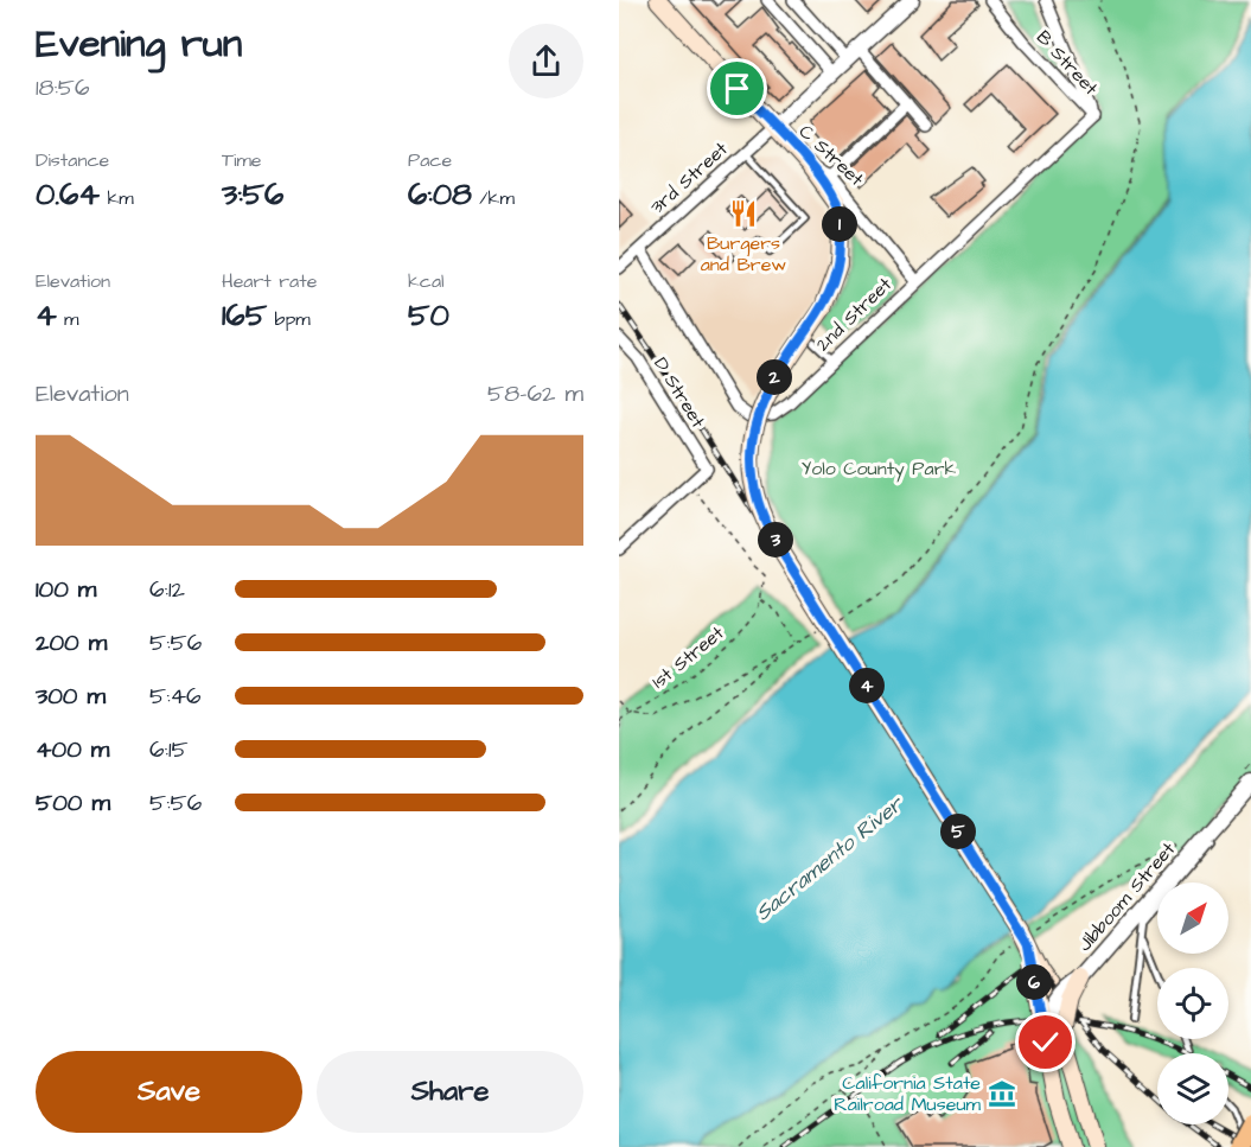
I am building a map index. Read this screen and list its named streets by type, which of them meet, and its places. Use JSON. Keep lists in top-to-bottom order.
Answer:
{
  "streets": {
    "main road": ["C Street"],
    "street": [
      "B Street",
      "3rd Street",
      "2nd Street",
      "D Street",
      "Jibboom Street"
    ],
    "path": ["1st Street"]
  },
  "crossings": [
    ["B Street", "2nd Street"],
    ["C Street", "3rd Street"],
    ["C Street", "2nd Street"],
    ["3rd Street", "2nd Street"]
  ],
  "water": ["Sacramento River"],
  "parks": ["Yolo County Park"],
  "places": {
    "restaurant": ["Burgers and Brew"],
    "museum": ["California State Railroad Museum"]
  },
  "north": "top right",
  "page": {
    "heading": ["Evening run", "18:56"],
    "stats": [
      ["Distance", "0.64 km"],
      ["Time", "3:56"],
      ["Pace", "6:08 /km"],
      ["Elevation", "4 m"],
      ["Heart rate", "165 bpm"],
      ["kcal", "50"]
    ],
    "pins": [
      "1",
      "2",
      "3",
      "4",
      "5",
      "6"
    ],
    "chart": ["Elevation", "58–62 m"],
    "list": [
      {
        "name": "100 m",
        "note": "6:12"
      },
      {
        "name": "200 m",
        "note": "5:56"
      },
      {
        "name": "300 m",
        "note": "5:46"
      },
      {
        "name": "400 m",
        "note": "6:15"
      },
      {
        "name": "500 m",
        "note": "5:56"
      }
    ],
    "buttons": ["Save", "Share"]
  }
}
